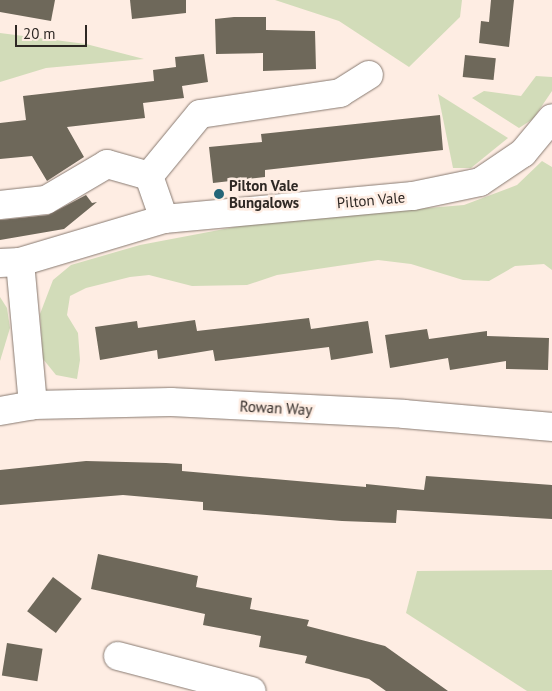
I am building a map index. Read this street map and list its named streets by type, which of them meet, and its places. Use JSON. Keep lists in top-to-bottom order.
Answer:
{
  "streets": {
    "street": ["Pilton Vale", "Rowan Way"]
  },
  "crossings": [
    ["Pilton Vale", "Rowan Way"]
  ],
  "places": ["Pilton Vale Bungalows"],
  "scale_bar": "20 m"
}
